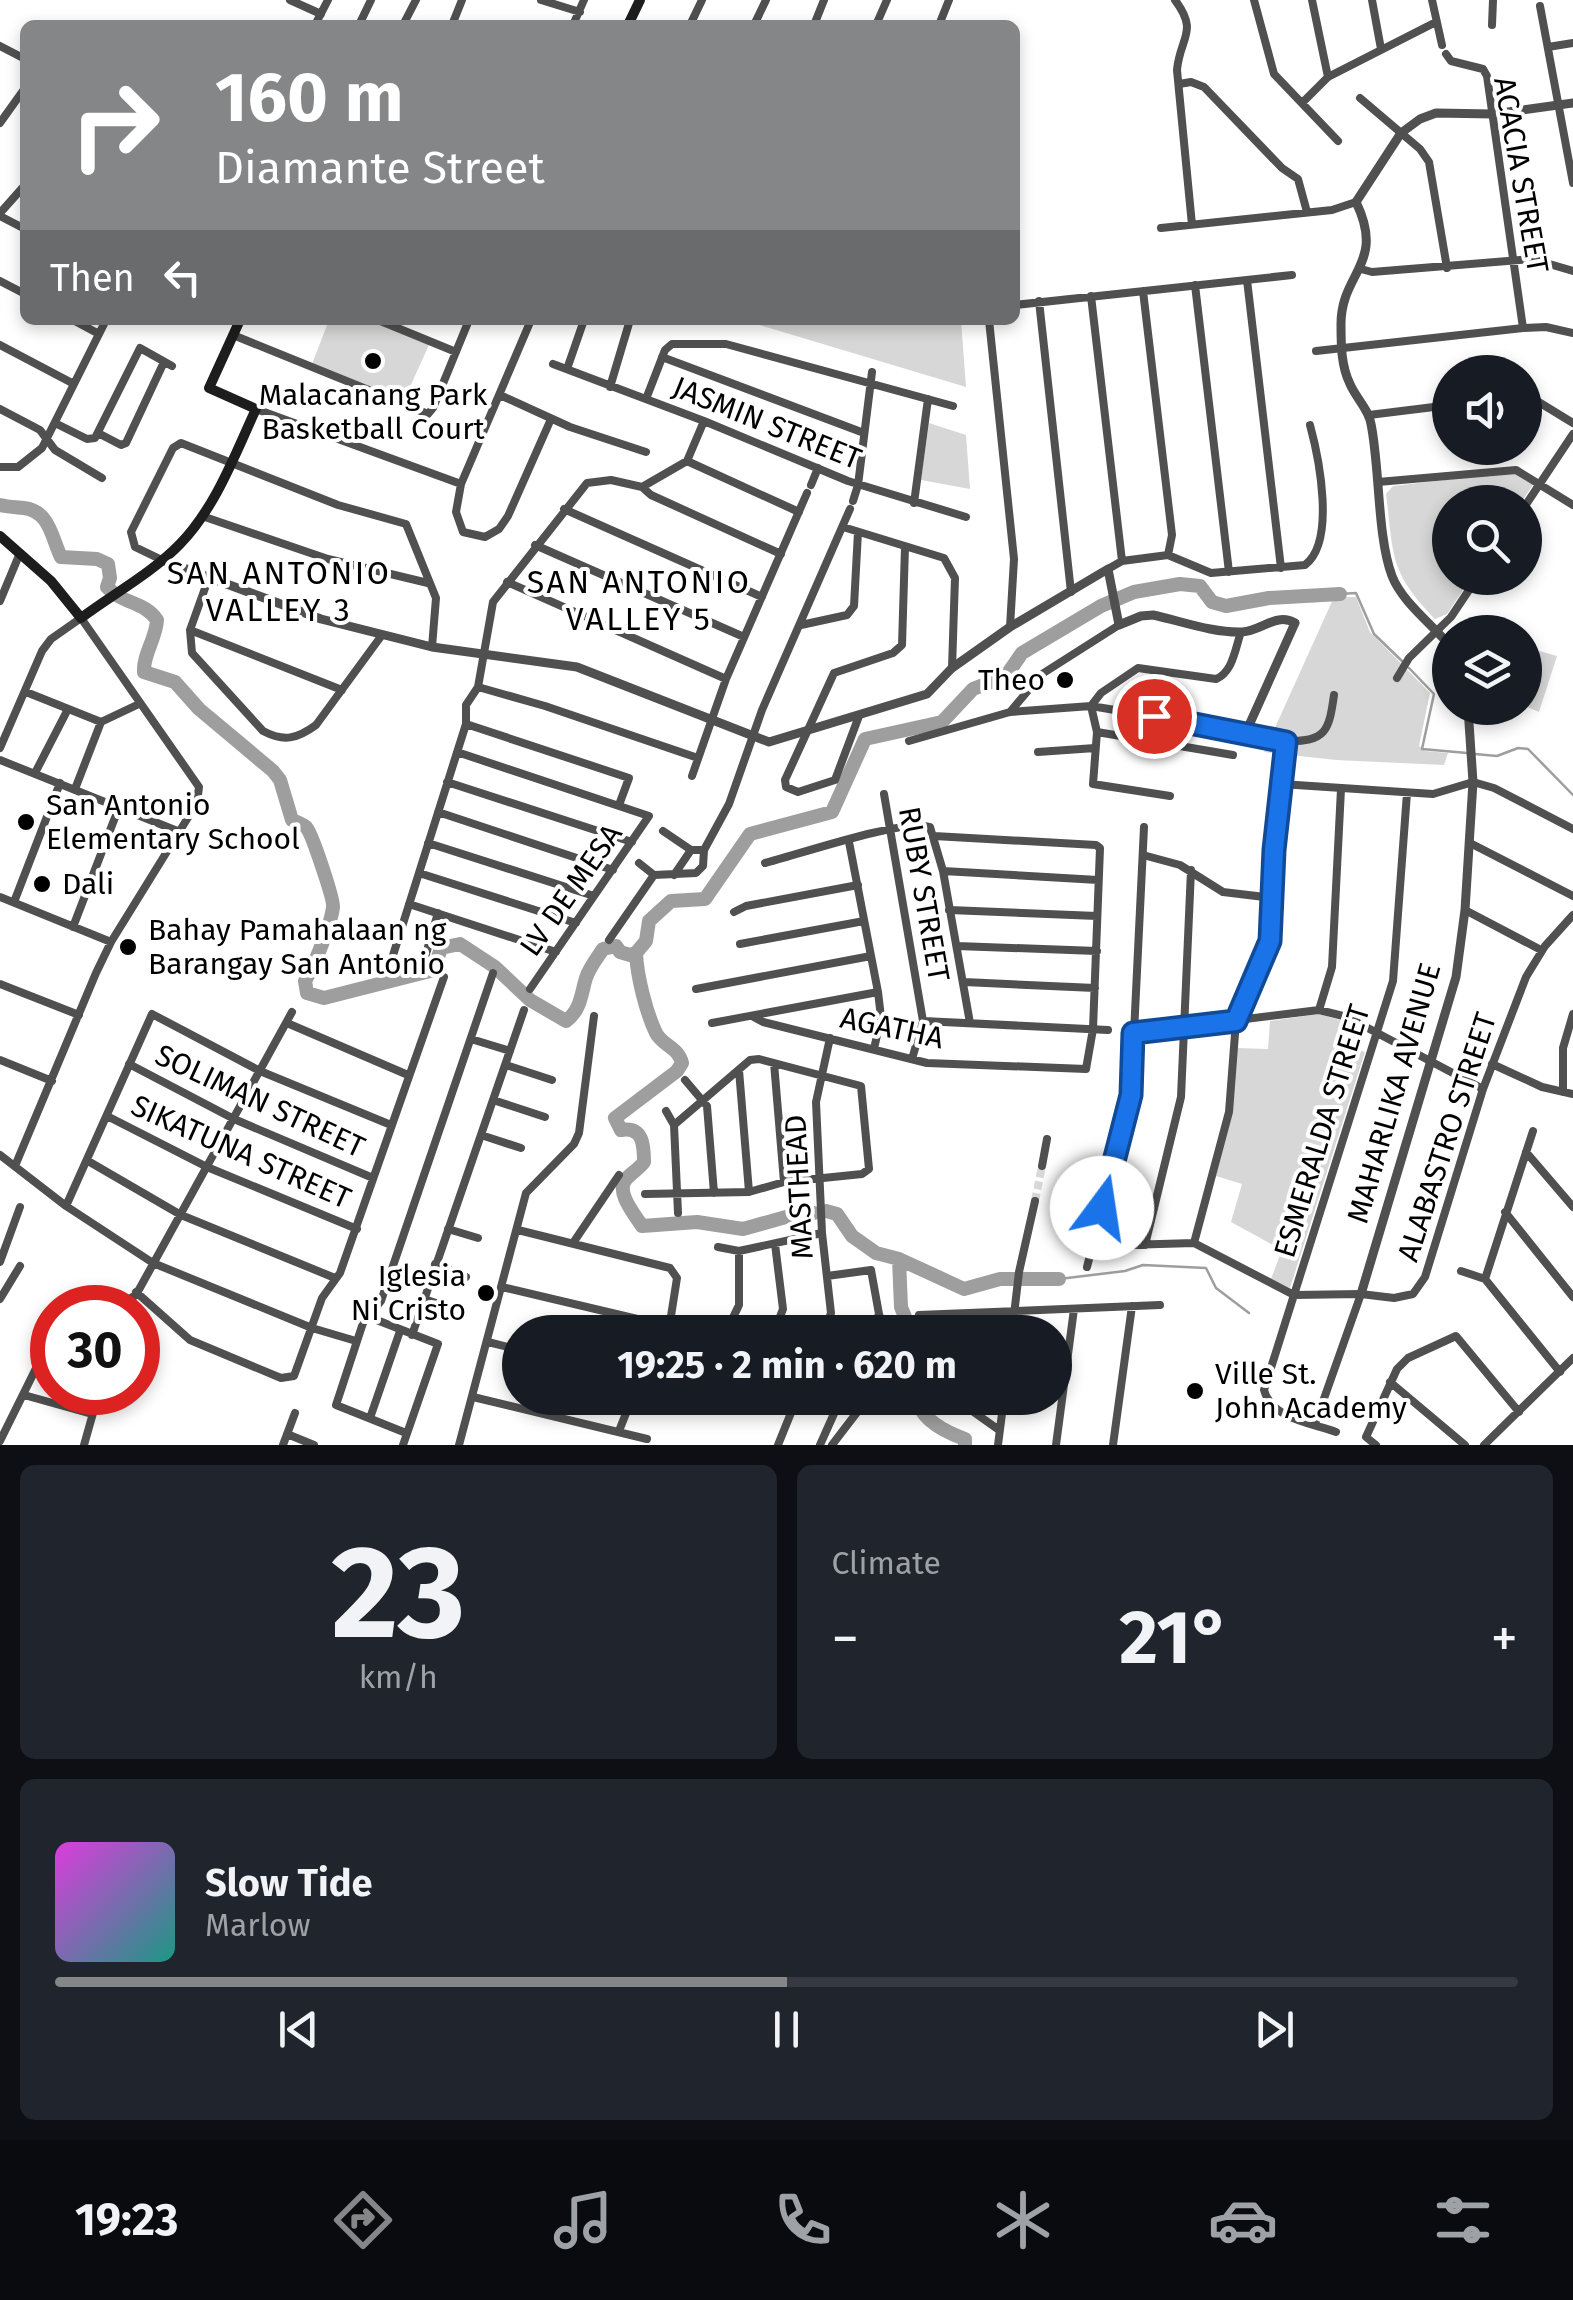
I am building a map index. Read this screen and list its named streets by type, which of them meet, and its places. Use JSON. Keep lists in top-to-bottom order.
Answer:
{
  "streets": {
    "street": [
      "ACACIA STREET",
      "JASMIN STREET",
      "LV DE MESA",
      "RUBY STREET",
      "AGATHA",
      "MAHARLIKA AVENUE",
      "SOLIMAN STREET",
      "ESMERALDA STREET",
      "ALABASTRO STREET",
      "SIKATUNA STREET",
      "MASTHEAD"
    ]
  },
  "crossings": [
    ["RUBY STREET", "AGATHA"],
    ["AGATHA", "MASTHEAD"],
    ["MAHARLIKA AVENUE", "ESMERALDA STREET"],
    ["MAHARLIKA AVENUE", "ALABASTRO STREET"],
    ["ESMERALDA STREET", "ALABASTRO STREET"]
  ],
  "districts": ["SAN ANTONIO VALLEY 3", "SAN ANTONIO VALLEY 5"],
  "places": [
    "Malacanang Park Basketball Court",
    "Theo",
    "San Antonio Elementary School",
    "Dali",
    "Bahay Pamahalaan ng Barangay San Antonio",
    "Iglesia Ni Cristo",
    "Ville St. John Academy"
  ],
  "page": {
    "turn": ["160 m", "Diamante Street"],
    "then": "Then",
    "limit": "30",
    "trip": "19:25 · 2 min · 620 m",
    "tile": [
      ["23", "km/h"],
      "Climate"
    ],
    "heat": ["−", "21°", "+"],
    "song": ["Slow Tide", "Marlow"],
    "tabs": "19:23"
  }
}
